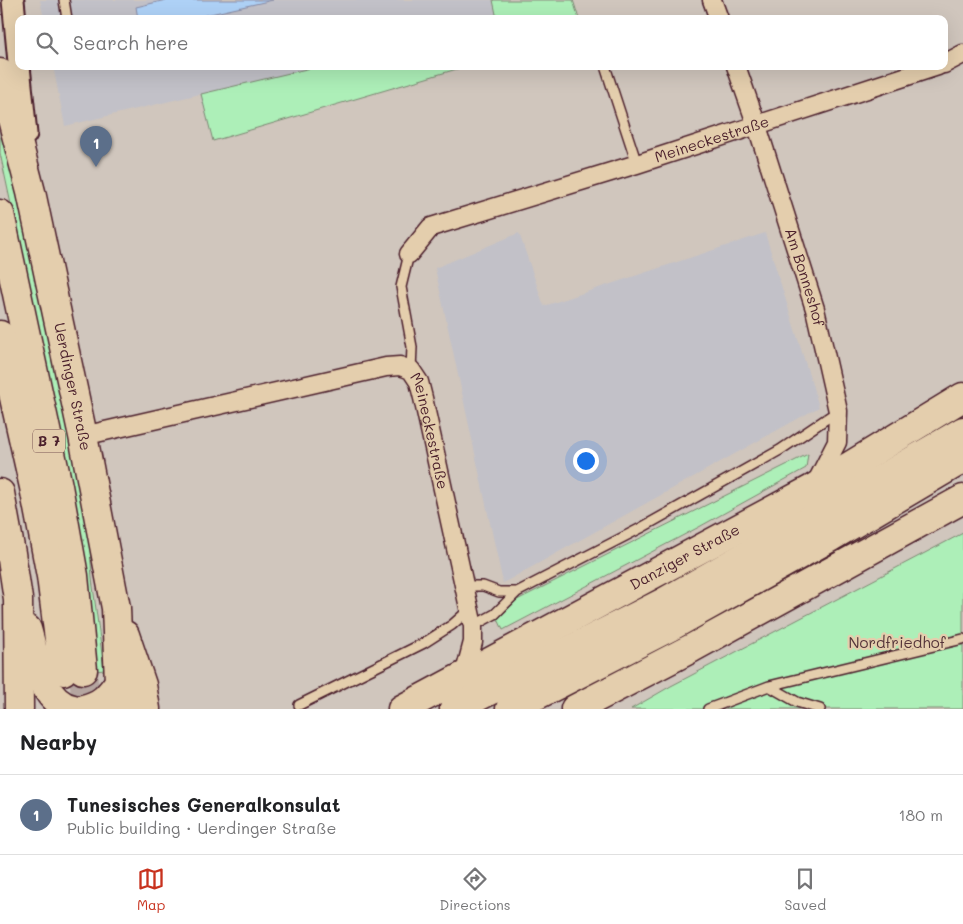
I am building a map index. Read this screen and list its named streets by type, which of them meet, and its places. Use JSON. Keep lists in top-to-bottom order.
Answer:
{
  "streets": {
    "main road": ["Uerdinger Straße", "B 7", "Danziger Straße"],
    "street": ["Meineckestraße", "Am Bonneshof"]
  },
  "crossings": [
    ["Meineckestraße", "Am Bonneshof"],
    ["Meineckestraße", "Uerdinger Straße"],
    ["Meineckestraße", "Danziger Straße"],
    ["Am Bonneshof", "Danziger Straße"]
  ],
  "parks": ["Nordfriedhof"],
  "page": {
    "search": "Search here",
    "pins": "1",
    "heading": "Nearby",
    "list": [
      {
        "mark": "1",
        "name": "Tunesisches Generalkonsulat",
        "note": "Public building · Uerdinger Straße",
        "value": "180 m"
      }
    ],
    "nav": ["Map", "Directions", "Saved"]
  }
}
